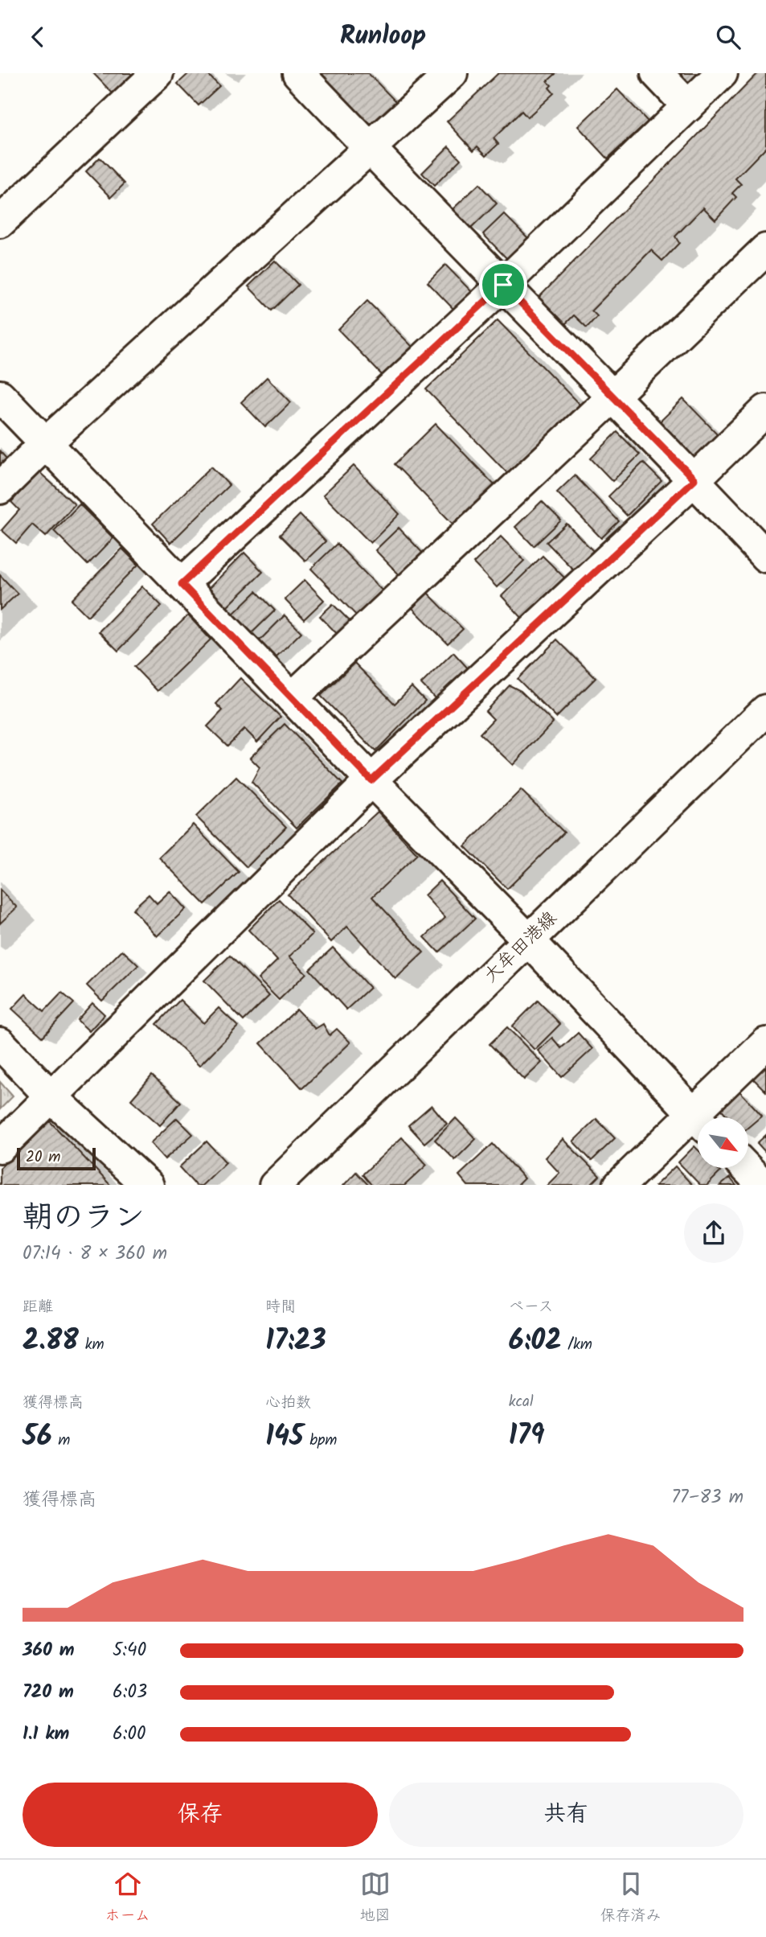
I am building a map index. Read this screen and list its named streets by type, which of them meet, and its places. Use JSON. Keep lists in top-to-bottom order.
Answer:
{
  "streets": {
    "street": ["大牟田港線"]
  },
  "scale_bar": "20 m",
  "north": "bottom right",
  "page": {
    "header": "Runloop",
    "scale": "20 m",
    "heading": ["朝のラン", "07:14 · 8 × 360 m"],
    "stats": [
      ["距離", "2.88 km"],
      ["時間", "17:23"],
      ["ペース", "6:02 /km"],
      ["獲得標高", "56 m"],
      ["心拍数", "145 bpm"],
      ["kcal", "179"]
    ],
    "chart": ["獲得標高", "77–83 m"],
    "list": [
      {
        "name": "360 m",
        "note": "5:40"
      },
      {
        "name": "720 m",
        "note": "6:03"
      },
      {
        "name": "1.1 km",
        "note": "6:00"
      }
    ],
    "buttons": ["保存", "共有"],
    "tabs": ["ホーム", "地図", "保存済み"]
  }
}
